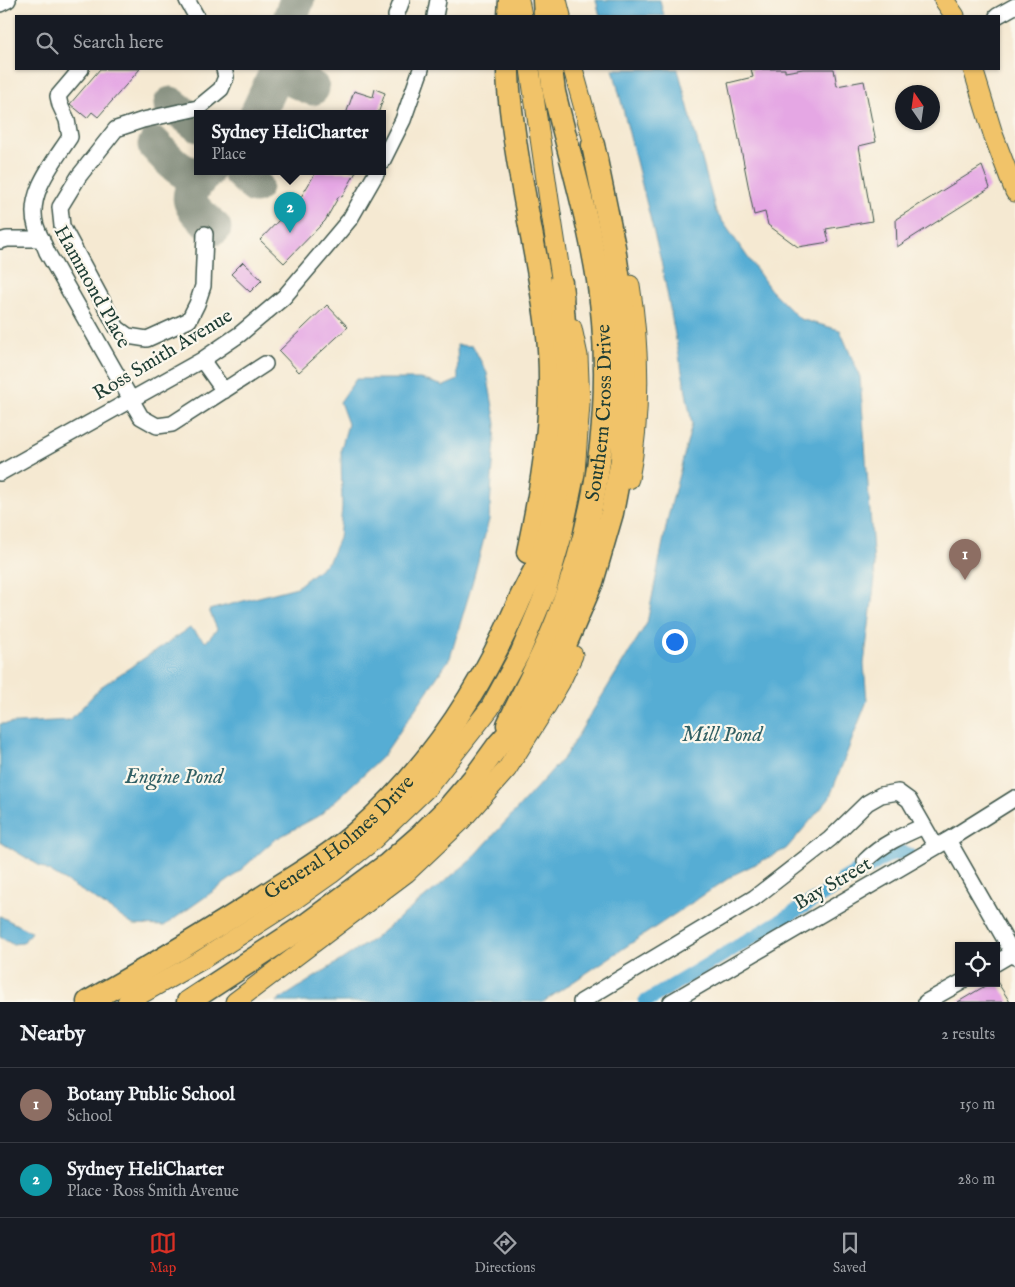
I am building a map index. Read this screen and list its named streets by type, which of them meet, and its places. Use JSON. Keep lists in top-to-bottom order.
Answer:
{
  "streets": {
    "highway": ["Southern Cross Drive", "General Holmes Drive"],
    "street": ["Hammond Place", "Ross Smith Avenue", "Bay Street"]
  },
  "crossings": [
    ["Hammond Place", "Ross Smith Avenue"]
  ],
  "water": ["Mill Pond", "Engine Pond"],
  "north": "top",
  "page": {
    "search": "Search here",
    "popup": ["Sydney HeliCharter", "Place"],
    "pins": ["2", "1"],
    "heading": ["Nearby", "2 results"],
    "list": [
      {
        "mark": "1",
        "name": "Botany Public School",
        "note": "School",
        "value": "150 m"
      },
      {
        "mark": "2",
        "name": "Sydney HeliCharter",
        "note": "Place · Ross Smith Avenue",
        "value": "280 m"
      }
    ],
    "nav": ["Map", "Directions", "Saved"]
  }
}
